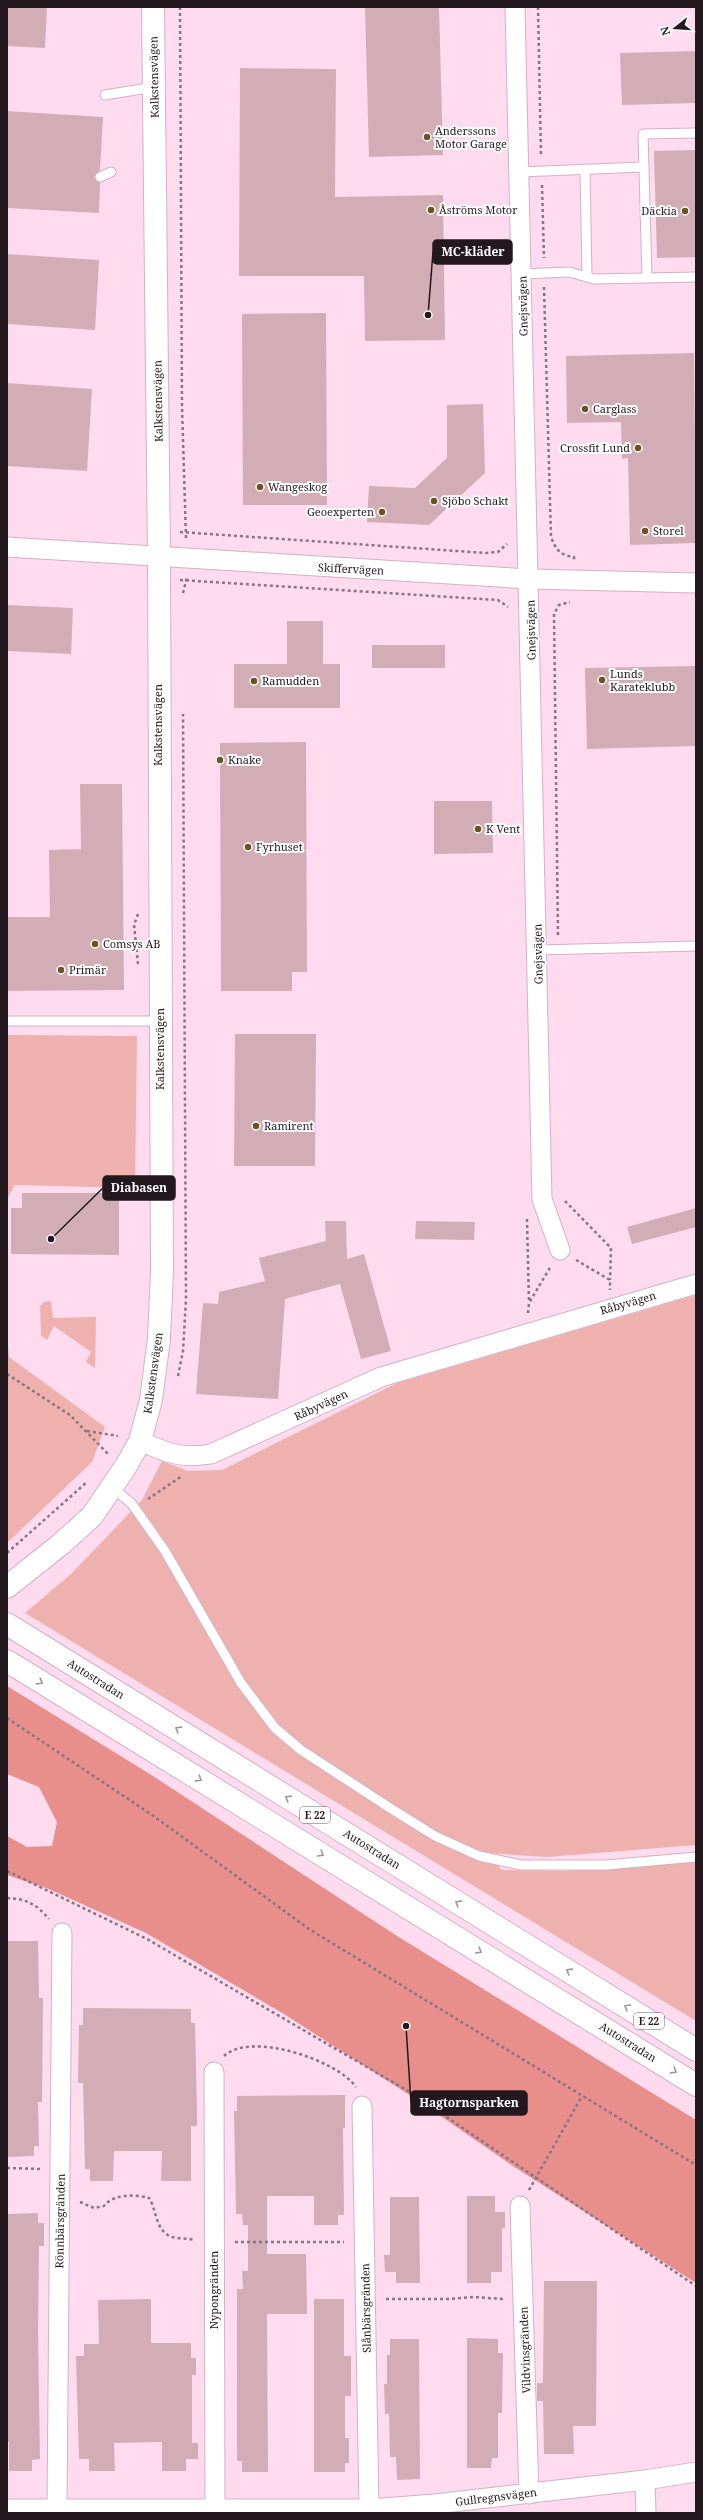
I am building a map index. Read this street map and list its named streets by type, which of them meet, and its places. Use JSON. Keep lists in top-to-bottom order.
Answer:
{
  "streets": {
    "main road": ["Kalkstensvägen", "Autostradan", "E 22"],
    "street": [
      "Gnejsvägen",
      "Skiffervägen",
      "Råbyvägen",
      "Rönnbärsgränden",
      "Nypongränden",
      "Slånbärsgränden",
      "Vildvinsgränden",
      "Gullregnsvägen"
    ]
  },
  "crossings": [
    ["Kalkstensvägen", "Skiffervägen"],
    ["Kalkstensvägen", "Råbyvägen"],
    ["Gnejsvägen", "Skiffervägen"],
    ["Rönnbärsgränden", "Gullregnsvägen"],
    ["Nypongränden", "Gullregnsvägen"],
    ["Slånbärsgränden", "Gullregnsvägen"],
    ["Vildvinsgränden", "Gullregnsvägen"]
  ],
  "places": [
    "Anderssons Motor Garage",
    "Åströms Motor",
    "Däckia",
    "MC-kläder",
    "Carglass",
    "Crossfit Lund",
    "Wangeskog",
    "Sjöbo Schakt",
    "Geoexperten",
    "Storel",
    "Lunds Karateklubb",
    "Ramudden",
    "Knake",
    "K Vent",
    "Fyrhuset",
    "Comsys AB",
    "Primär",
    "Ramirent",
    "Diabasen",
    "Hagtornsparken"
  ],
  "north": "left"
}
